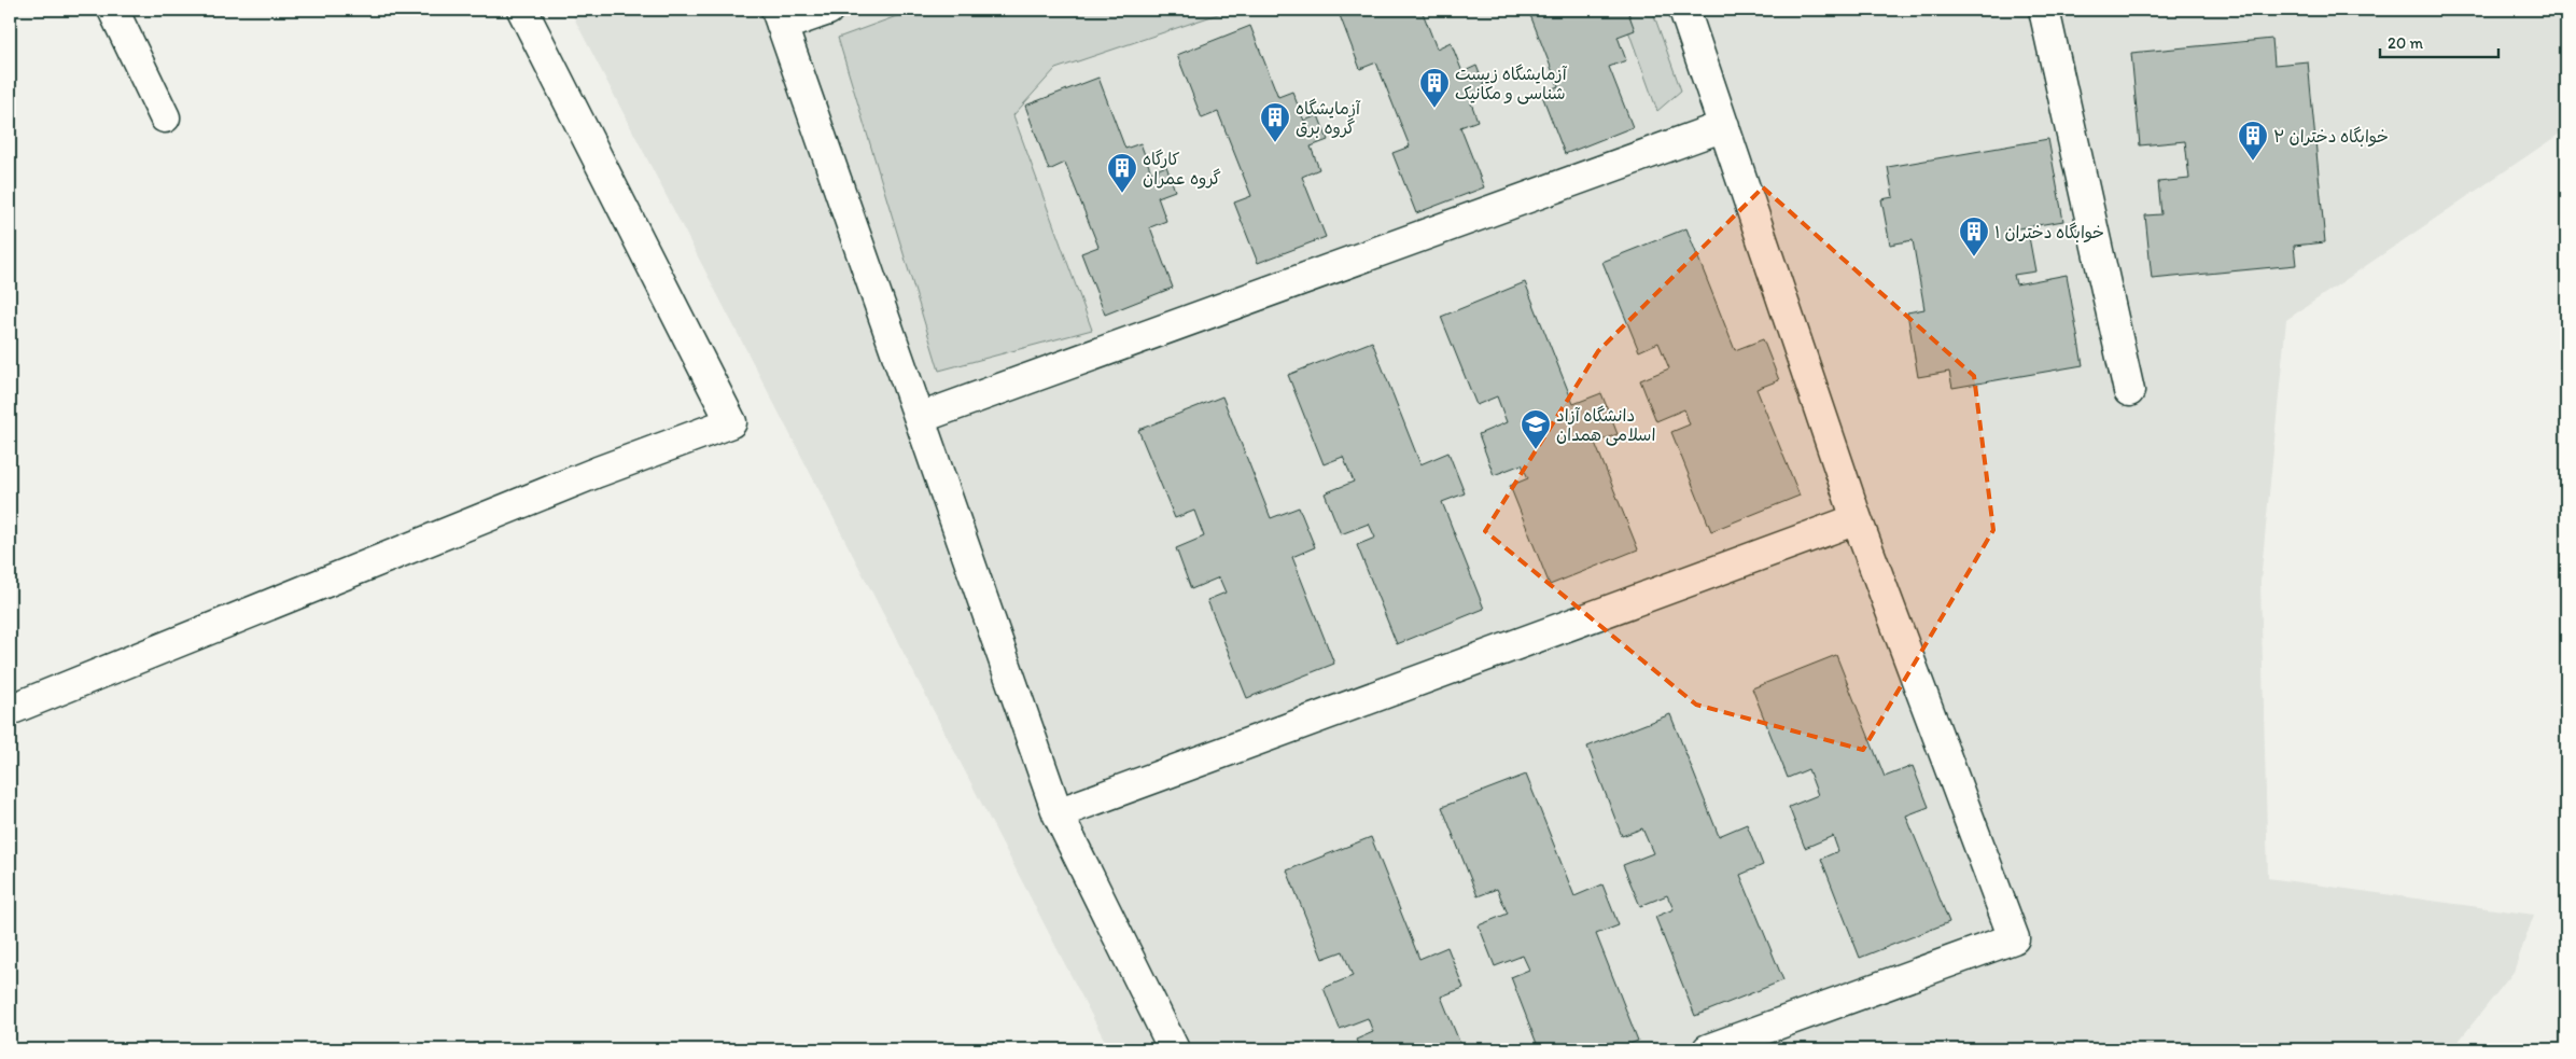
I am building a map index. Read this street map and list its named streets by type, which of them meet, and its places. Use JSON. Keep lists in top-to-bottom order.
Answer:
{
  "places": {
    "building": [
      "آزمایشگاه زیست شناسی و مکانیک",
      "آزمایشگاه گروه برق",
      "خوابگاه دختران ۲",
      "کارگاه گروه عمران",
      "خوابگاه دختران ۱"
    ],
    "school or university": ["دانشگاه آزاد اسلامی همدان"]
  },
  "scale_bar": "20 m"
}
